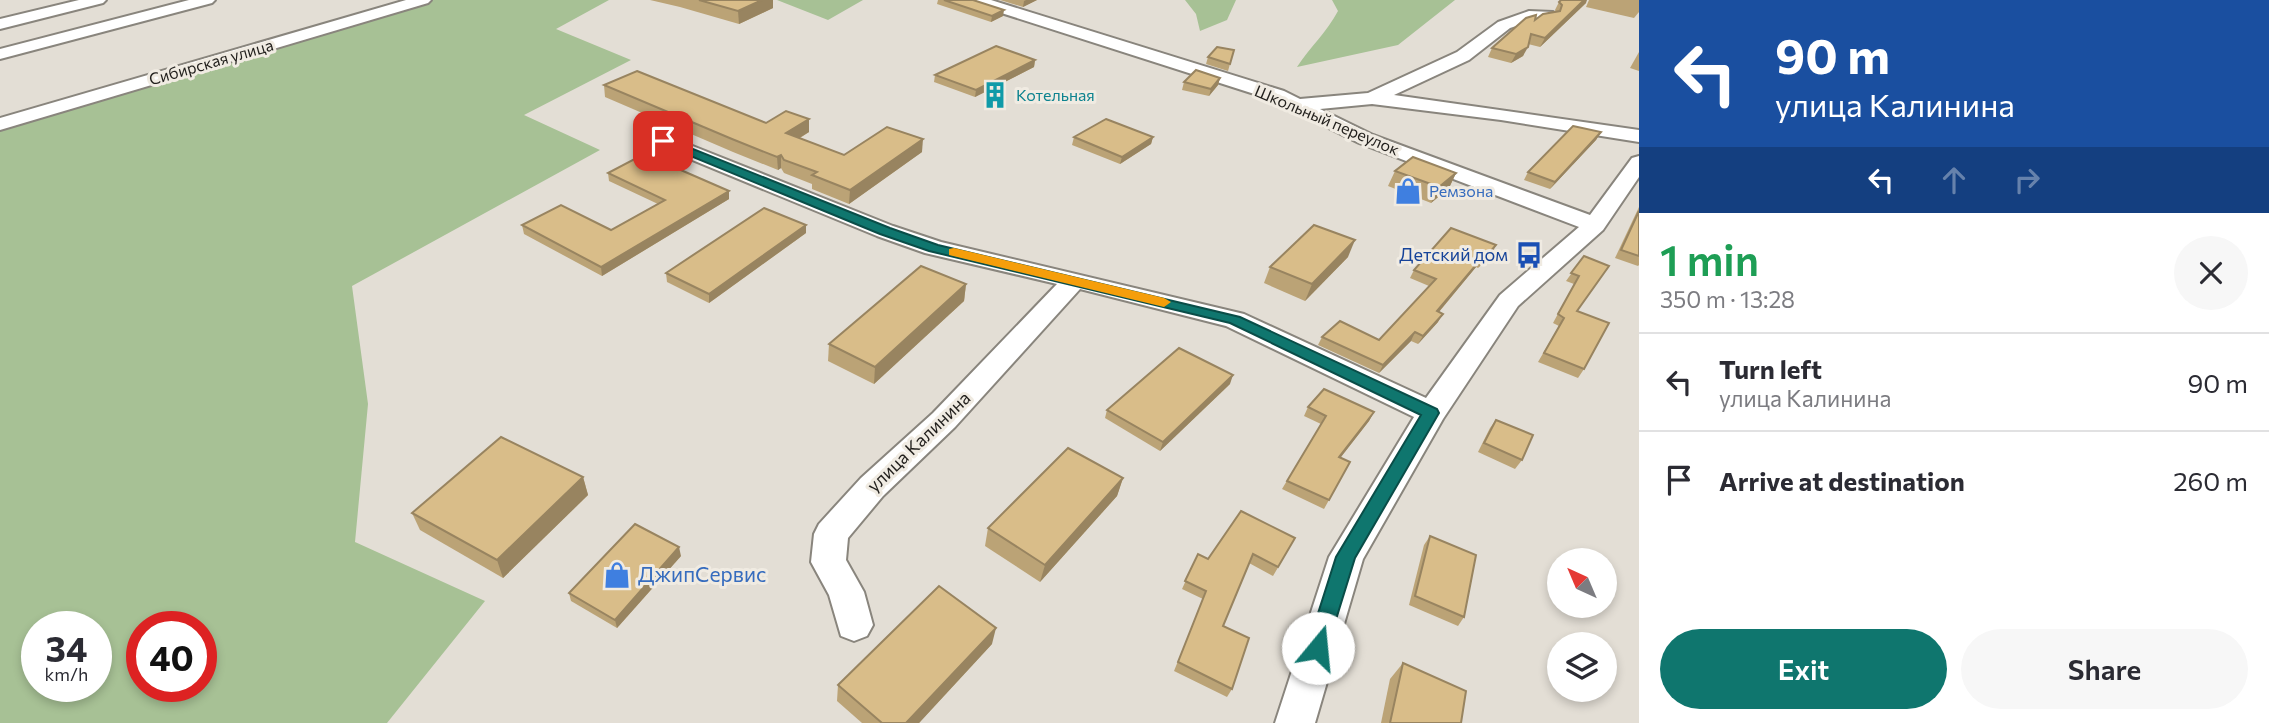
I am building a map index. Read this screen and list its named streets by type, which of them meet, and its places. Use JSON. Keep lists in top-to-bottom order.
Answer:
{
  "streets": {
    "street": ["Сибирская улица", "Школьный переулок", "улица Калинина"]
  },
  "places": {
    "building": ["Котельная"],
    "shop": ["Ремзона", "ДжипСервис"],
    "bus stop": ["Детский дом"]
  },
  "north": "top left",
  "page": {
    "turn": ["90 m", "улица Калинина"],
    "heading": ["1 min", "350 m · 13:28"],
    "list": [
      {
        "name": "Turn left",
        "note": "улица Калинина",
        "value": "90 m"
      },
      {
        "name": "Arrive at destination",
        "value": "260 m"
      }
    ],
    "speed": "34 km/h",
    "limit": "40",
    "buttons": ["Exit", "Share"]
  }
}
